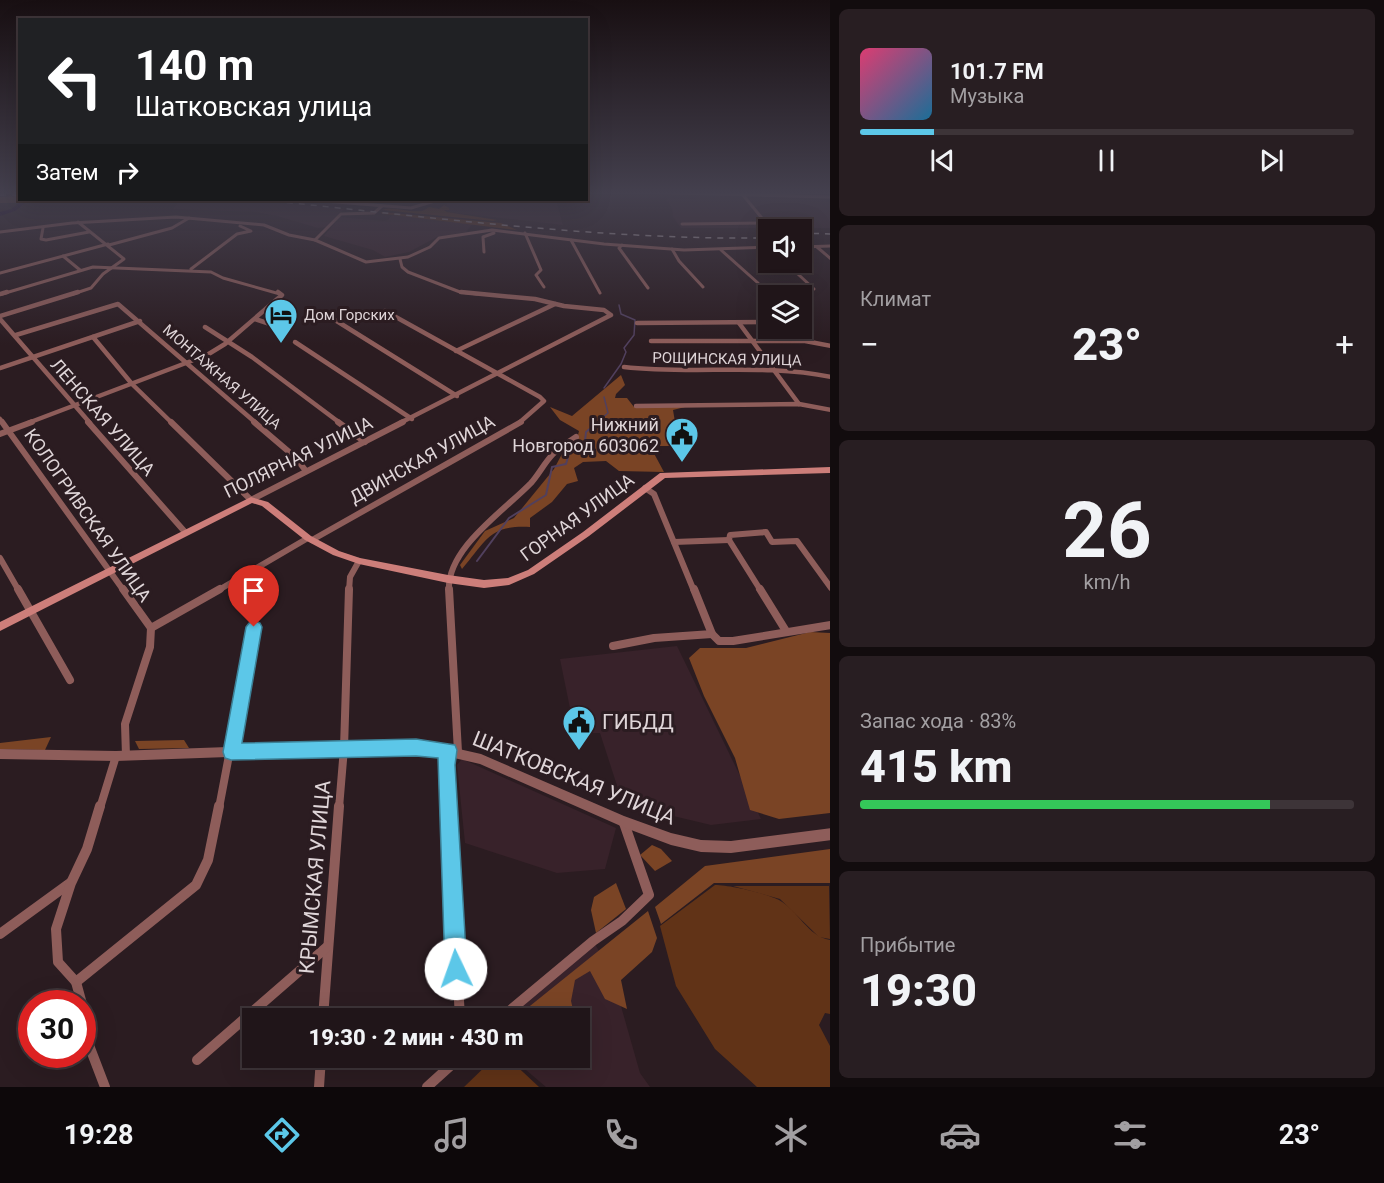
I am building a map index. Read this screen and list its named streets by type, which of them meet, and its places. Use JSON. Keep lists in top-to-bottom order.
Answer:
{
  "streets": {
    "main road": ["ПОЛЯРНАЯ УЛИЦА", "ГОРНАЯ УЛИЦА"],
    "street": [
      "РОЩИНСКАЯ УЛИЦА",
      "МОНТАЖНАЯ УЛИЦА",
      "ЛЕНСКАЯ УЛИЦА",
      "ДВИНСКАЯ УЛИЦА",
      "КОЛОГРИВСКАЯ УЛИЦА",
      "ШАТКОВСКАЯ УЛИЦА",
      "КРЫМСКАЯ УЛИЦА"
    ]
  },
  "crossings": [
    ["МОНТАЖНАЯ УЛИЦА", "ЛЕНСКАЯ УЛИЦА"],
    ["МОНТАЖНАЯ УЛИЦА", "ПОЛЯРНАЯ УЛИЦА"],
    ["ЛЕНСКАЯ УЛИЦА", "ПОЛЯРНАЯ УЛИЦА"],
    ["ПОЛЯРНАЯ УЛИЦА", "ДВИНСКАЯ УЛИЦА"],
    ["ПОЛЯРНАЯ УЛИЦА", "КОЛОГРИВСКАЯ УЛИЦА"],
    ["ПОЛЯРНАЯ УЛИЦА", "ГОРНАЯ УЛИЦА"],
    ["ДВИНСКАЯ УЛИЦА", "КОЛОГРИВСКАЯ УЛИЦА"],
    ["ДВИНСКАЯ УЛИЦА", "ГОРНАЯ УЛИЦА"],
    ["ГОРНАЯ УЛИЦА", "КРЫМСКАЯ УЛИЦА"],
    ["ШАТКОВСКАЯ УЛИЦА", "КРЫМСКАЯ УЛИЦА"]
  ],
  "places": {
    "hotel": ["Дом Горских"],
    "public building": ["Нижний Новгород 603062", "ГИБДД"]
  },
  "page": {
    "turn": ["140 m", "Шатковская улица"],
    "song": ["101.7 FM", "Музыка"],
    "then": "Затем",
    "tile": [
      "Климат",
      ["26", "km/h"],
      ["Запас хода · 83%", "415 km"],
      ["Прибытие", "19:30"]
    ],
    "heat": ["−", "23°", "+"],
    "limit": "30",
    "trip": "19:30 · 2 мин · 430 m",
    "tabs": ["19:28", "23°"]
  }
}
